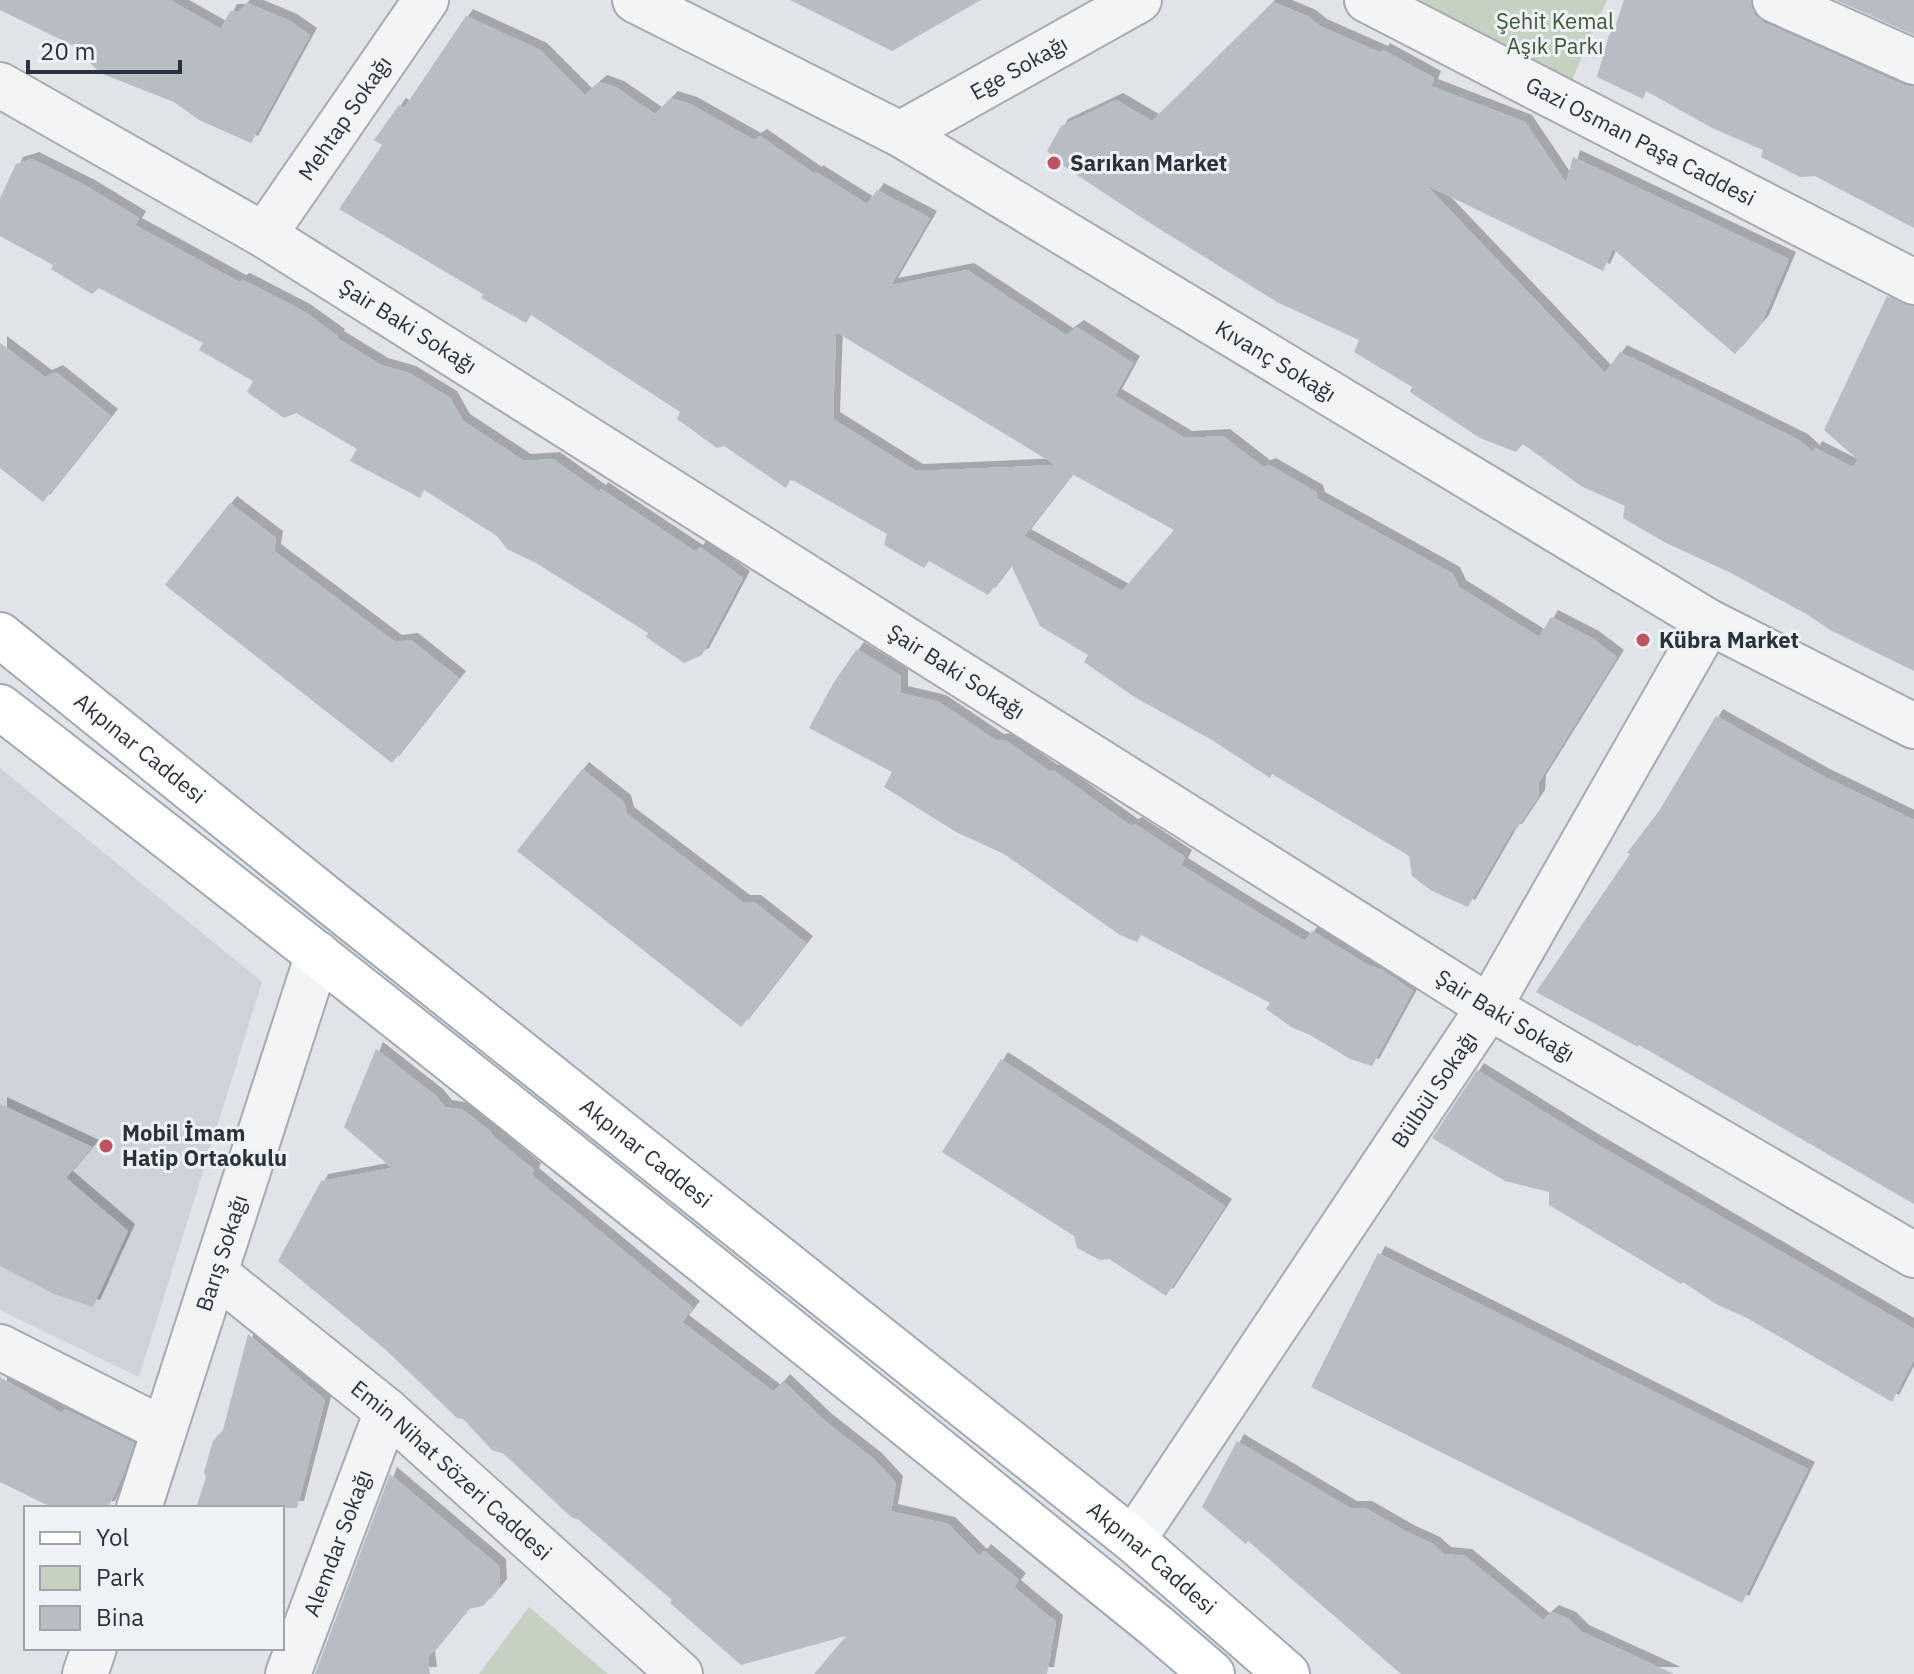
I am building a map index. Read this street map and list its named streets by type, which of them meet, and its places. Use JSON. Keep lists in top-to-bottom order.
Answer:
{
  "streets": {
    "main road": ["Akpınar Caddesi"],
    "street": [
      "Ege Sokağı",
      "Mehtap Sokağı",
      "Gazi Osman Paşa Caddesi",
      "Şair Baki Sokağı",
      "Kıvanç Sokağı",
      "Bülbül Sokağı",
      "Barış Sokağı",
      "Emin Nihat Sözeri Caddesi",
      "Alemdar Sokağı"
    ]
  },
  "crossings": [
    ["Ege Sokağı", "Kıvanç Sokağı"],
    ["Mehtap Sokağı", "Şair Baki Sokağı"],
    ["Şair Baki Sokağı", "Bülbül Sokağı"],
    ["Kıvanç Sokağı", "Bülbül Sokağı"],
    ["Akpınar Caddesi", "Bülbül Sokağı"],
    ["Barış Sokağı", "Emin Nihat Sözeri Caddesi"],
    ["Emin Nihat Sözeri Caddesi", "Alemdar Sokağı"]
  ],
  "parks": ["Şehit Kemal Aşık Parkı"],
  "places": ["Sarıkan Market", "Kübra Market", "Mobil İmam Hatip Ortaokulu"],
  "legend": ["Yol", "Park", "Bina"],
  "scale_bar": "20 m"
}
